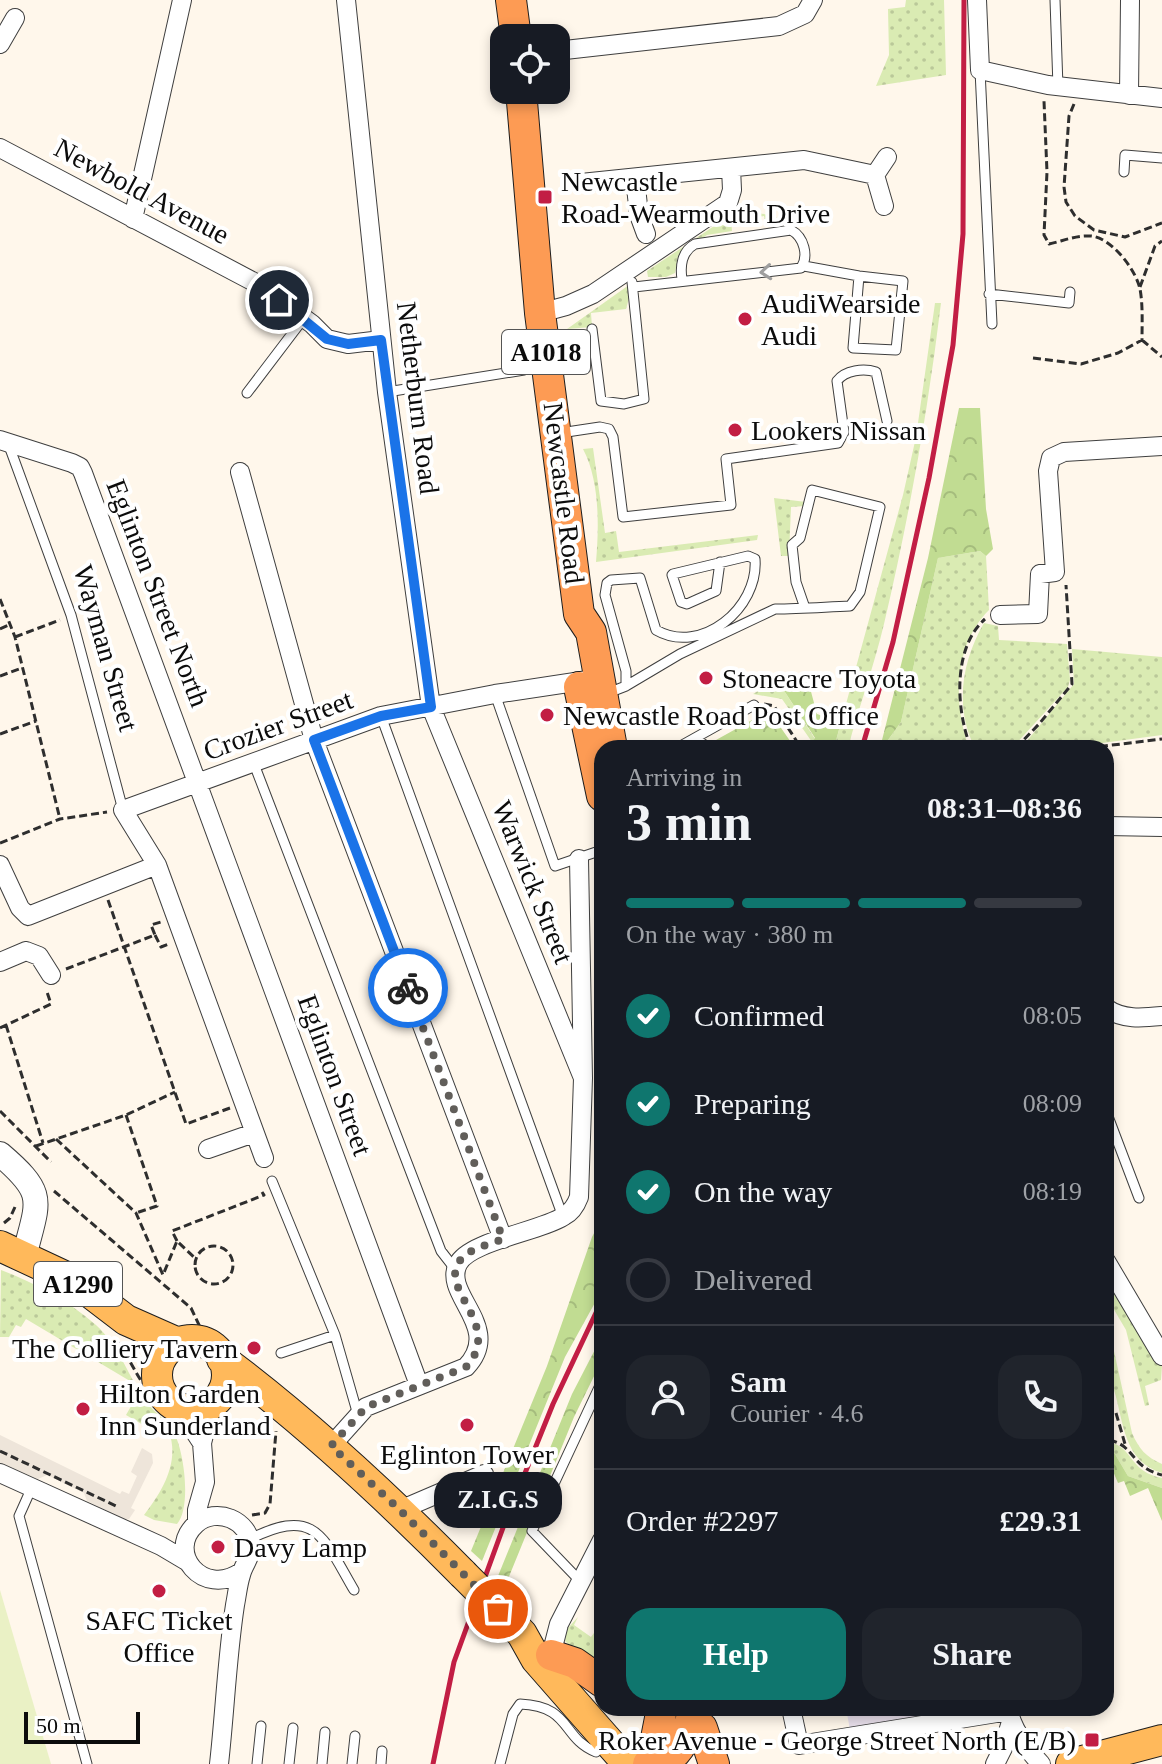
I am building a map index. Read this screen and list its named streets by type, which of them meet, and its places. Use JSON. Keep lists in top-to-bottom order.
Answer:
{
  "streets": {
    "highway": ["A1018", "Newcastle Road"],
    "main road": ["A1290"],
    "street": [
      "Newbold Avenue",
      "Netherburn Road",
      "Eglinton Street North",
      "Wayman Street",
      "Crozier Street",
      "Warwick Street",
      "Eglinton Street"
    ]
  },
  "crossings": [
    ["Newbold Avenue", "Netherburn Road"],
    ["A1018", "Newcastle Road"],
    ["A1018", "Crozier Street"],
    ["Netherburn Road", "Crozier Street"],
    ["Netherburn Road", "Warwick Street"],
    ["Newcastle Road", "Crozier Street"],
    ["Eglinton Street North", "Wayman Street"],
    ["Eglinton Street North", "Crozier Street"],
    ["Eglinton Street North", "Eglinton Street"],
    ["Wayman Street", "Crozier Street"],
    ["Crozier Street", "Warwick Street"],
    ["Crozier Street", "Eglinton Street"]
  ],
  "places": {
    "transit": ["Newcastle Road-Wearmouth Drive", "Roker Avenue - George Street North (E/B)"],
    "other": [
      "AudiWearside Audi",
      "Lookers Nissan",
      "Stoneacre Toyota",
      "Newcastle Road Post Office",
      "The Colliery Tavern",
      "Hilton Garden Inn Sunderland",
      "Eglinton Tower",
      "Davy Lamp",
      "SAFC Ticket Office",
      "Z.I.G.S"
    ]
  },
  "scale_bar": "50 m",
  "page": {
    "heading": ["3 min", "Arriving in", "08:31–08:36"],
    "panel": [
      "Sam",
      "Courier · 4.6",
      "Order #2297",
      "£29.31"
    ],
    "bar": "On the way · 380 m",
    "list": [
      ["Confirmed", "08:05"],
      ["Preparing", "08:09"],
      ["On the way", "08:19"],
      "Delivered"
    ],
    "bubble": "Z.I.G.S",
    "buttons": ["Help", "Share"],
    "scale": "50 m"
  }
}
